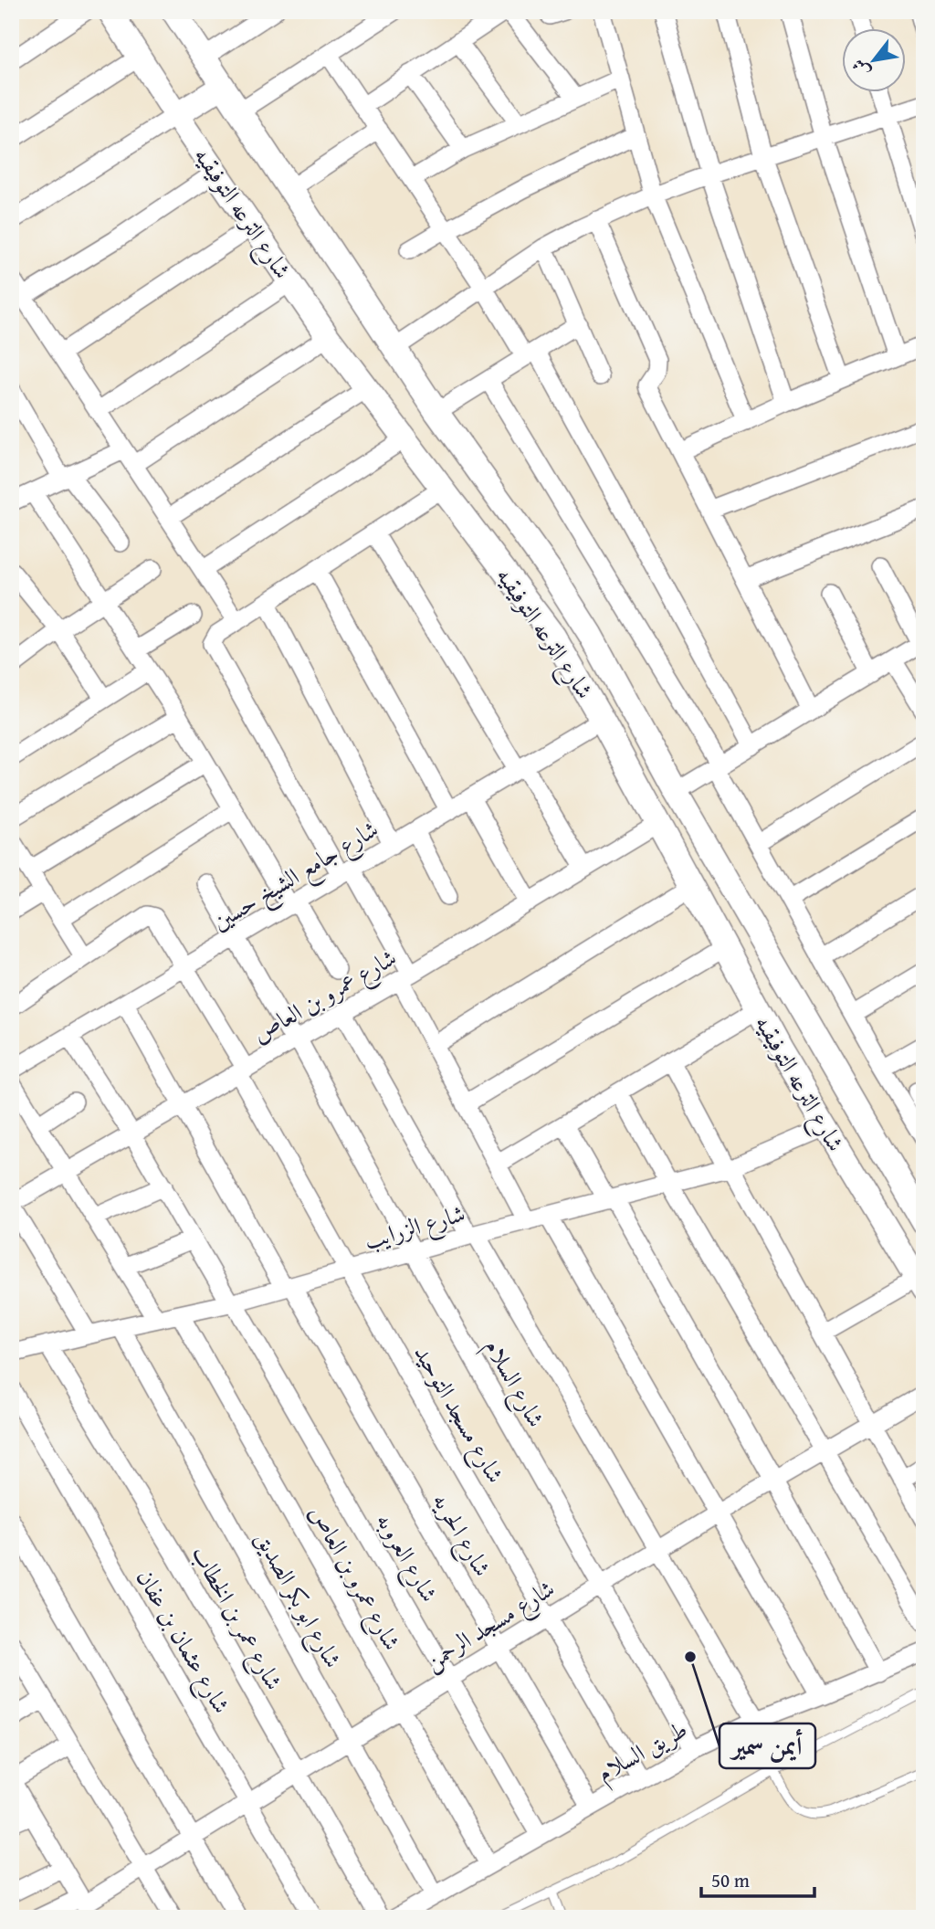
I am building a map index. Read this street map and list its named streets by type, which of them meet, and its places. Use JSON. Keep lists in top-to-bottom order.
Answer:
{
  "streets": {
    "main road": ["شارع الترعه التوفيقيه"],
    "street": [
      "شارع جامع الشيخ حسين",
      "شارع عمرو بن العاص",
      "شارع الزرايب",
      "شارع السلام",
      "شارع مسجد التوحيد",
      "شارع الحريه",
      "شارع العروبه",
      "شارع ابو بكر الصديق",
      "شارع عمر بن الخطاب",
      "شارع مسجد الرحمن",
      "شارع عثمان بن عفان",
      "طريق السلام"
    ]
  },
  "crossings": [
    ["شارع الترعه التوفيقيه", "شارع جامع الشيخ حسين"],
    ["شارع الترعه التوفيقيه", "شارع عمرو بن العاص"],
    ["شارع الترعه التوفيقيه", "شارع الزرايب"],
    ["شارع جامع الشيخ حسين", "شارع مسجد التوحيد"],
    ["شارع جامع الشيخ حسين", "شارع الحريه"],
    ["شارع جامع الشيخ حسين", "شارع العروبه"],
    ["شارع عمرو بن العاص", "شارع الزرايب"],
    ["شارع عمرو بن العاص", "شارع السلام"],
    ["شارع عمرو بن العاص", "شارع مسجد التوحيد"],
    ["شارع عمرو بن العاص", "شارع الحريه"],
    ["شارع عمرو بن العاص", "شارع العروبه"],
    ["شارع عمرو بن العاص", "شارع مسجد الرحمن"],
    ["شارع عمرو بن العاص", "طريق السلام"],
    ["شارع الزرايب", "شارع السلام"],
    ["شارع الزرايب", "شارع مسجد التوحيد"],
    ["شارع الزرايب", "شارع الحريه"],
    ["شارع الزرايب", "شارع العروبه"],
    ["شارع الزرايب", "شارع ابو بكر الصديق"],
    ["شارع الزرايب", "شارع عمر بن الخطاب"],
    ["شارع السلام", "شارع مسجد الرحمن"],
    ["شارع السلام", "طريق السلام"],
    ["شارع مسجد التوحيد", "شارع مسجد الرحمن"],
    ["شارع مسجد التوحيد", "طريق السلام"],
    ["شارع الحريه", "شارع مسجد الرحمن"],
    ["شارع الحريه", "طريق السلام"],
    ["شارع العروبه", "شارع مسجد الرحمن"],
    ["شارع العروبه", "طريق السلام"],
    ["شارع ابو بكر الصديق", "شارع مسجد الرحمن"],
    ["شارع ابو بكر الصديق", "طريق السلام"],
    ["شارع عمر بن الخطاب", "شارع مسجد الرحمن"],
    ["شارع مسجد الرحمن", "شارع عثمان بن عفان"]
  ],
  "places": ["أيمن سمير"],
  "scale_bar": "50 m",
  "north": "bottom left"
}
